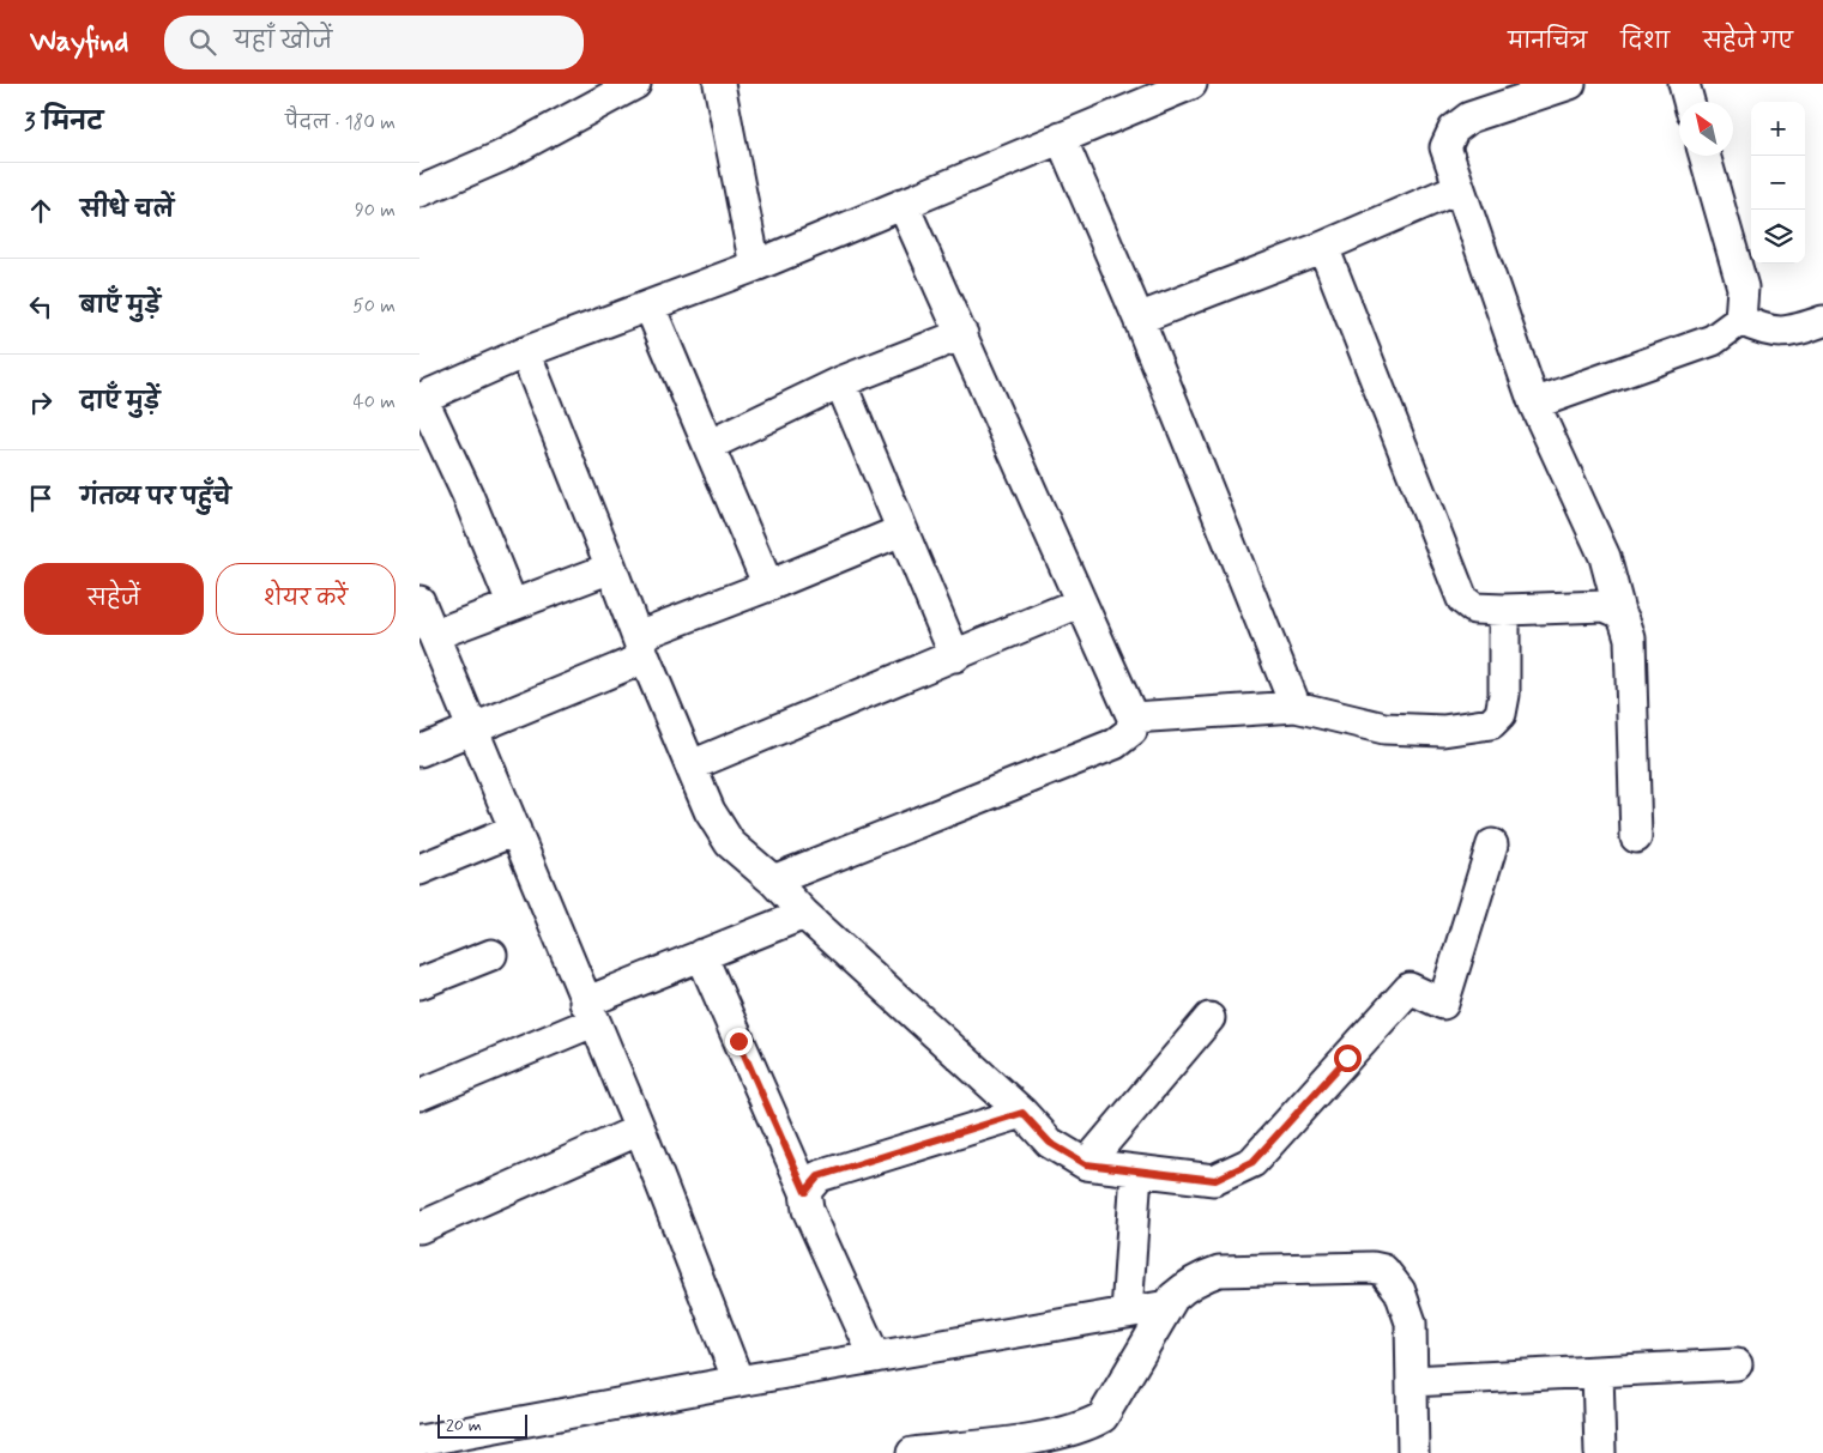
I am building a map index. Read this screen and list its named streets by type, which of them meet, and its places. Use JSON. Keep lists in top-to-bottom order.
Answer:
{
  "scale_bar": "20 m",
  "north": "top left",
  "page": {
    "header": "Wayfind",
    "search": "यहाँ खोजें",
    "nav": ["मानचित्र", "दिशा", "सहेजे गए"],
    "heading": ["3 मिनट", "पैदल · 180 m"],
    "map_buttons": ["+", "−"],
    "list": [
      ["सीधे चलें", "90 m"],
      ["बाएँ मुड़ें", "50 m"],
      ["दाएँ मुड़ें", "40 m"],
      "गंतव्य पर पहुँचे"
    ],
    "buttons": ["सहेजें", "शेयर करें"],
    "scale": "20 m"
  }
}
